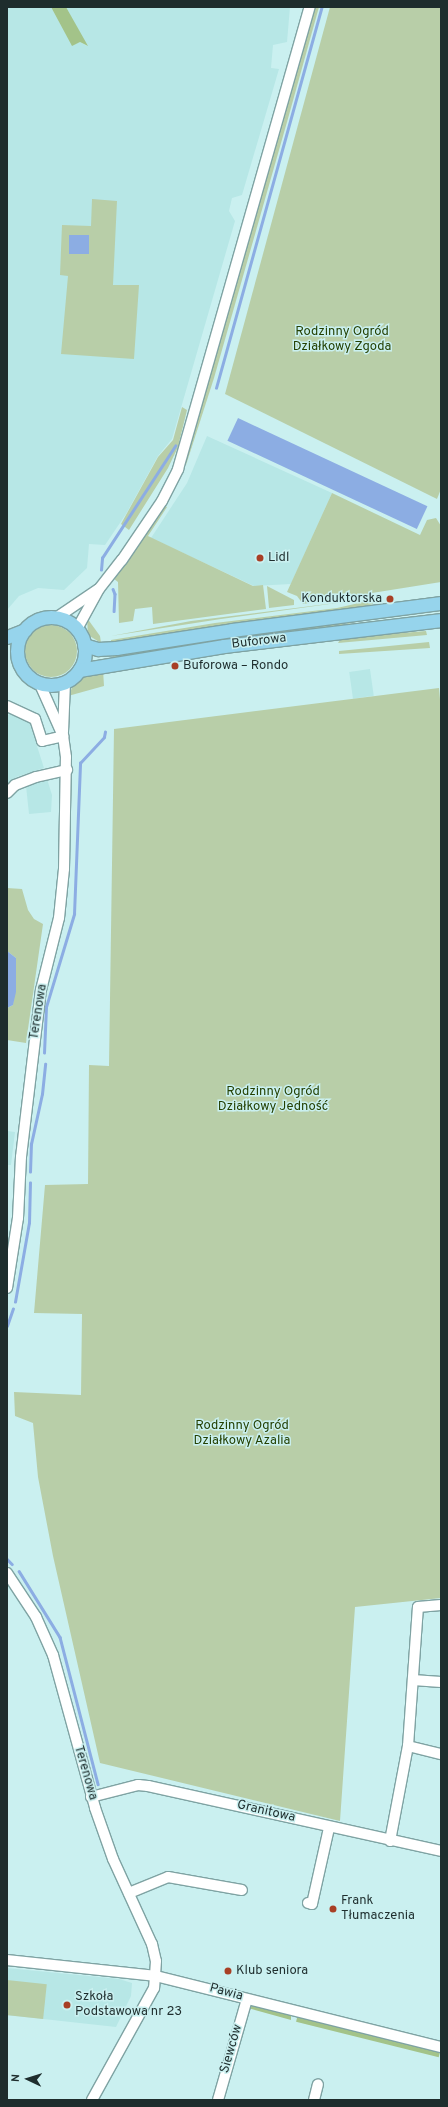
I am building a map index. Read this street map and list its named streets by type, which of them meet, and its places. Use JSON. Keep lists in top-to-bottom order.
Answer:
{
  "streets": {
    "main road": ["Buforowa"],
    "street": [
      "Terenowa",
      "Granitowa",
      "Pawia",
      "Siewców"
    ]
  },
  "crossings": [
    ["Buforowa", "Terenowa"],
    ["Terenowa", "Granitowa"],
    ["Terenowa", "Pawia"],
    ["Pawia", "Siewców"]
  ],
  "parks": ["Rodzinny Ogród Działkowy Zgoda", "Rodzinny Ogród Działkowy Jedność", "Rodzinny Ogród Działkowy Azalia"],
  "places": [
    "Lidl",
    "Konduktorska",
    "Buforowa – Rondo",
    "Frank Tłumaczenia",
    "Klub seniora",
    "Szkoła Podstawowa nr 23"
  ],
  "north": "left"
}
